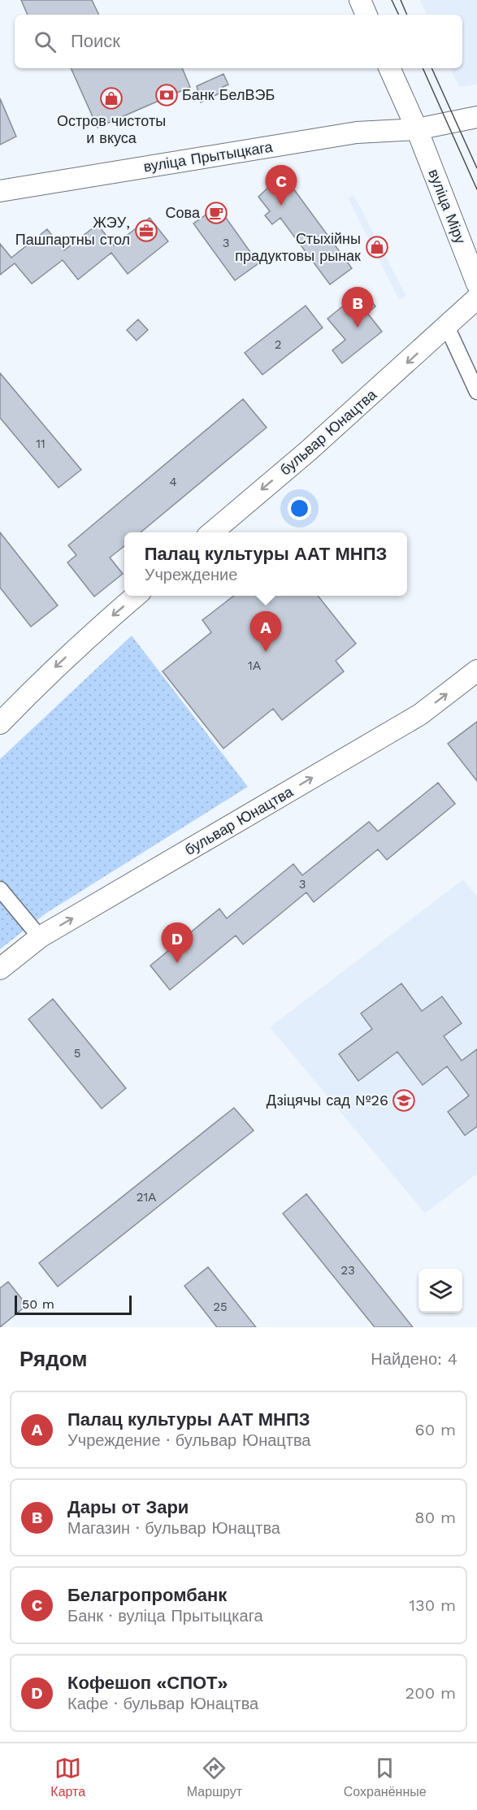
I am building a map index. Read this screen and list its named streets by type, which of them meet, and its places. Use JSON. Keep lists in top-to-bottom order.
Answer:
{
  "streets": {
    "street": ["вуліца Прытыцкага", "вуліца Міру", "бульвар Юнацтва"]
  },
  "crossings": [
    ["вуліца Прытыцкага", "вуліца Міру"]
  ],
  "places": {
    "bank": ["Банк БелВЭБ"],
    "shop": ["Остров чистоты и вкуса", "Стыхійны прадуктовы рынак"],
    "cafe": ["Сова"],
    "office": ["ЖЭУ, Пашпартны стол"],
    "school or university": ["Дзіцячы сад №26"]
  },
  "house_numbers": [
    "3",
    "2",
    "11",
    "4",
    "1А",
    "3",
    "5",
    "21А",
    "23",
    "25"
  ],
  "scale_bar": "50 m",
  "page": {
    "search": "Поиск",
    "pins": [
      "C",
      "B",
      "A",
      "D"
    ],
    "popup": ["Палац культуры ААТ МНПЗ", "Учреждение"],
    "scale": "50 m",
    "heading": ["Рядом", "Найдено: 4"],
    "list": [
      {
        "mark": "A",
        "name": "Палац культуры ААТ МНПЗ",
        "note": "Учреждение · бульвар Юнацтва",
        "value": "60 m"
      },
      {
        "mark": "B",
        "name": "Дары от Зари",
        "note": "Магазин · бульвар Юнацтва",
        "value": "80 m"
      },
      {
        "mark": "C",
        "name": "Белагропромбанк",
        "note": "Банк · вуліца Прытыцкага",
        "value": "130 m"
      },
      {
        "mark": "D",
        "name": "Кофешоп «СПОТ»",
        "note": "Кафе · бульвар Юнацтва",
        "value": "200 m"
      }
    ],
    "nav": ["Карта", "Маршрут", "Сохранённые"]
  }
}
